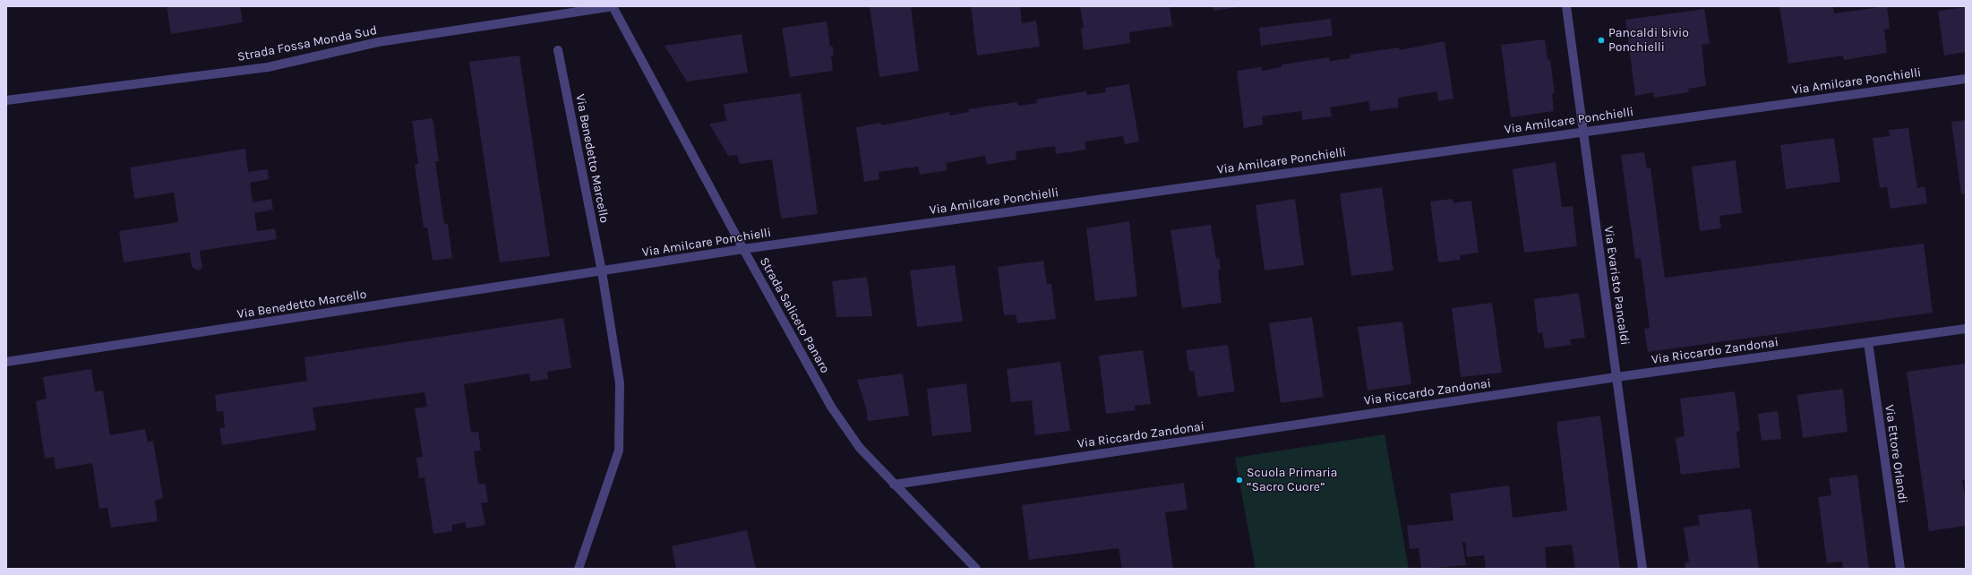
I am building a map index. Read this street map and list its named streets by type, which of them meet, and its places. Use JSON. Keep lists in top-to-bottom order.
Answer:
{
  "streets": {
    "street": [
      "Strada Fossa Monda Sud",
      "Via Amilcare Ponchielli",
      "Via Benedetto Marcello",
      "Via Evaristo Pancaldi",
      "Strada Saliceto Panaro",
      "Via Riccardo Zandonai",
      "Via Ettore Orlandi"
    ]
  },
  "crossings": [
    ["Strada Fossa Monda Sud", "Strada Saliceto Panaro"],
    ["Via Amilcare Ponchielli", "Via Benedetto Marcello"],
    ["Via Amilcare Ponchielli", "Via Evaristo Pancaldi"],
    ["Via Amilcare Ponchielli", "Strada Saliceto Panaro"],
    ["Via Evaristo Pancaldi", "Via Riccardo Zandonai"],
    ["Strada Saliceto Panaro", "Via Riccardo Zandonai"],
    ["Via Riccardo Zandonai", "Via Ettore Orlandi"]
  ],
  "places": ["Pancaldi bivio Ponchielli", "Scuola Primaria “Sacro Cuore”"]
}
